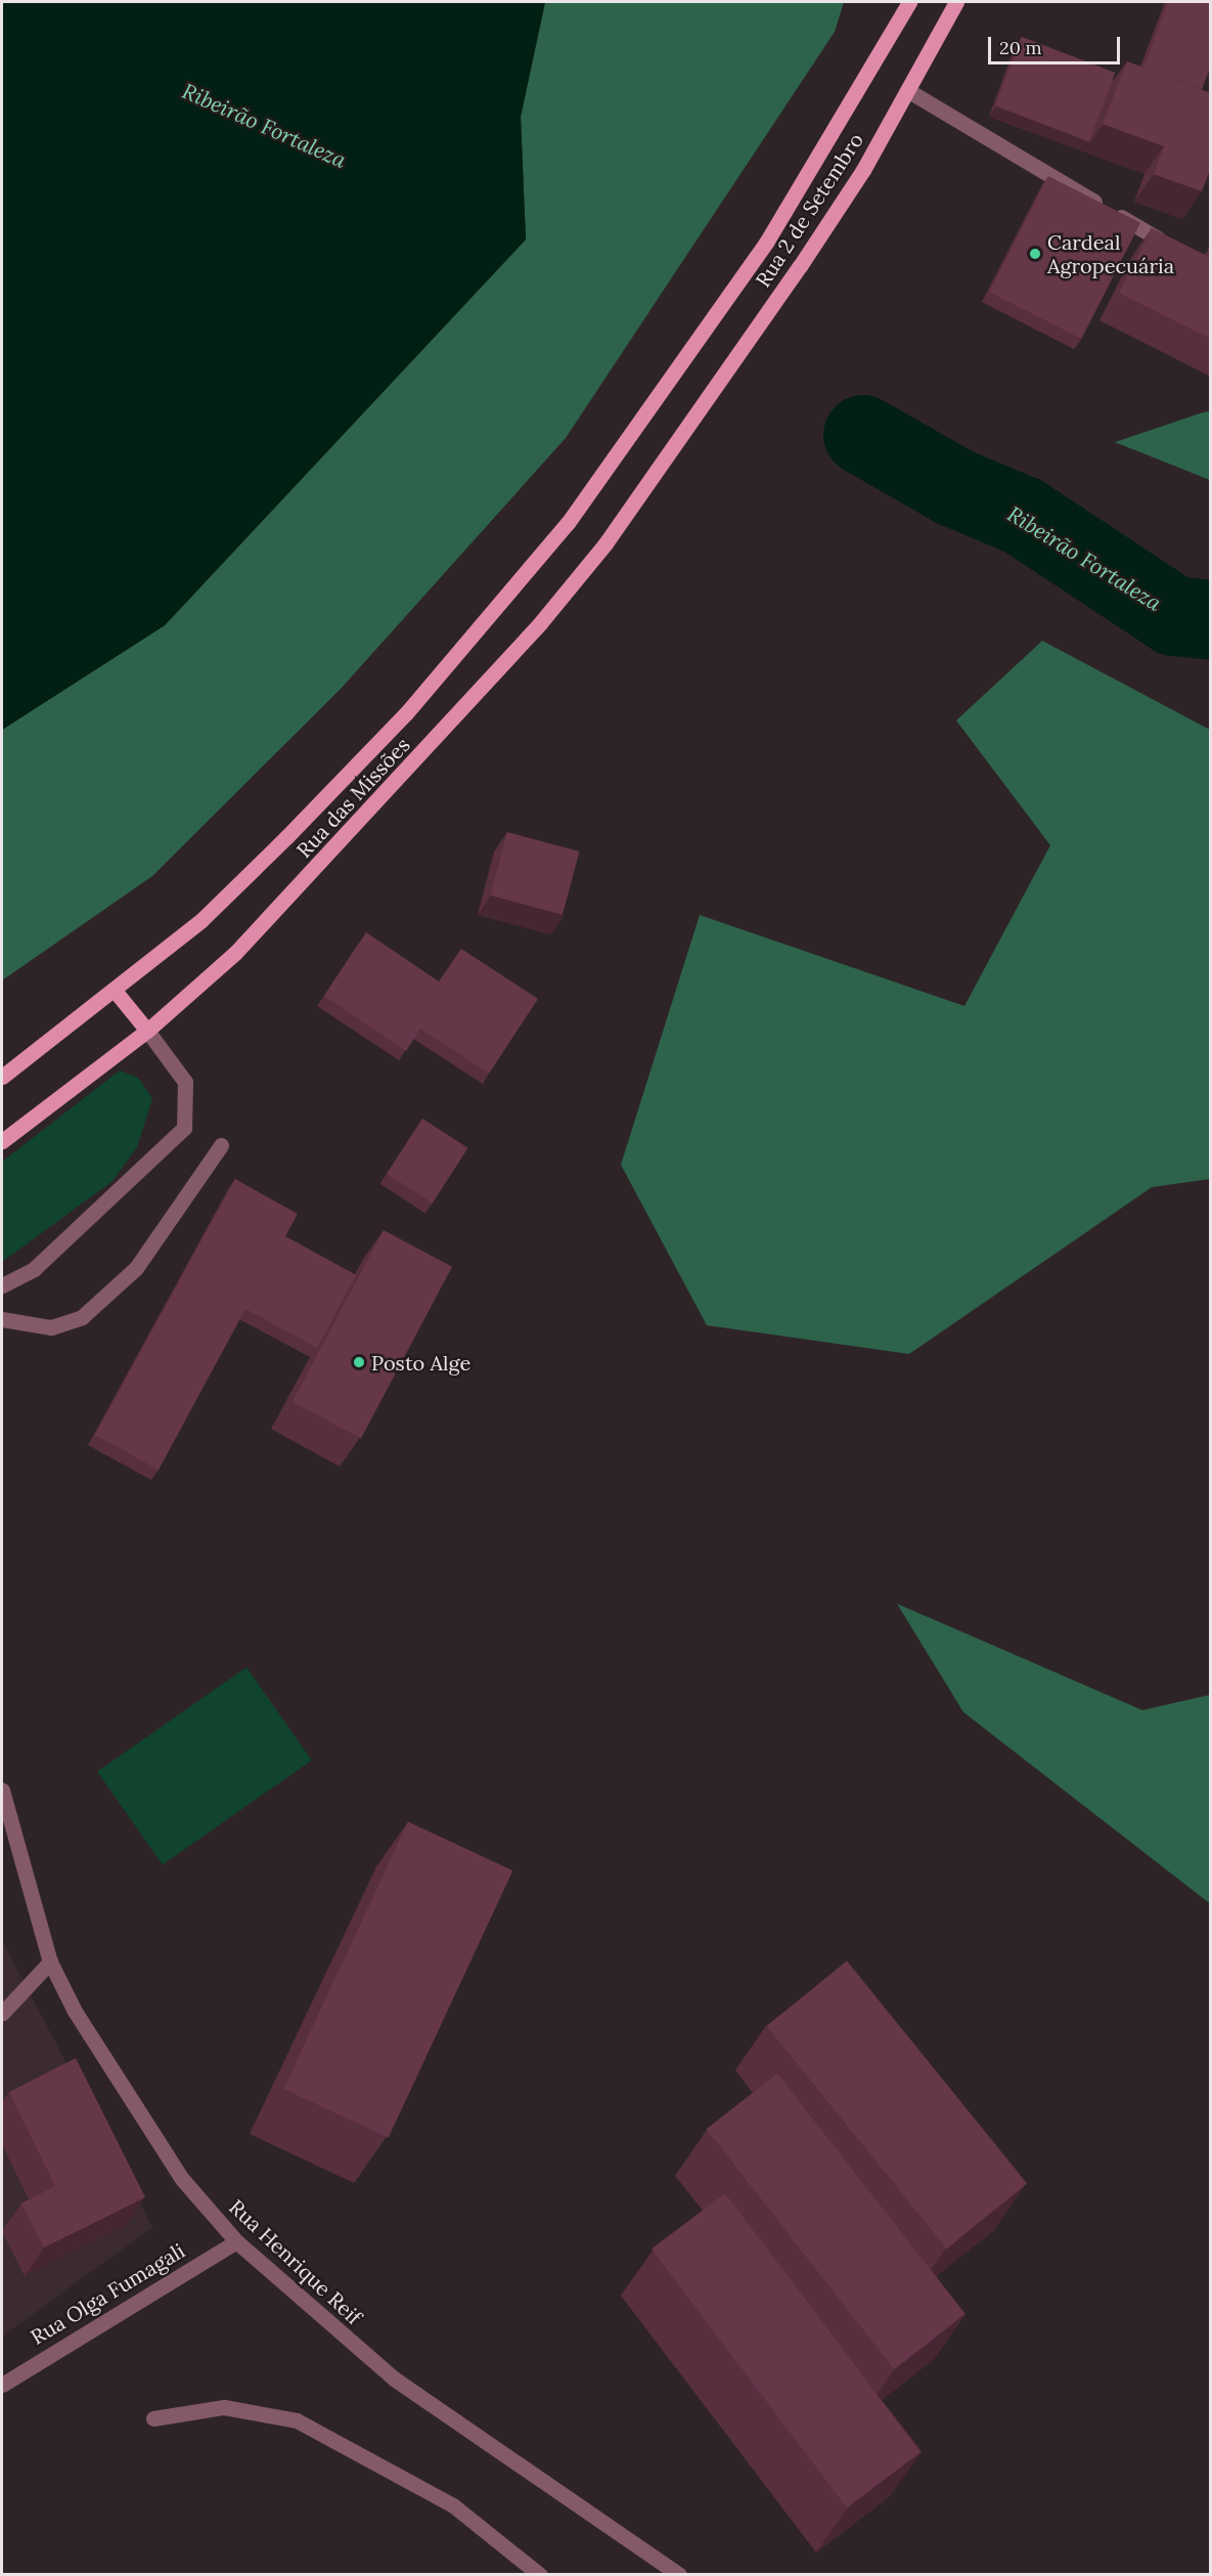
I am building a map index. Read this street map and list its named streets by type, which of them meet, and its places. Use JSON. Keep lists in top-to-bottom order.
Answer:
{
  "streets": {
    "main road": ["Rua 2 de Setembro", "Rua das Missões"],
    "street": ["Rua Henrique Reif", "Rua Olga Fumagali"]
  },
  "crossings": [
    ["Rua 2 de Setembro", "Rua das Missões"],
    ["Rua Henrique Reif", "Rua Olga Fumagali"]
  ],
  "water": ["Ribeirão Fortaleza"],
  "places": ["Cardeal Agropecuária", "Posto Alge"],
  "scale_bar": "20 m"
}
